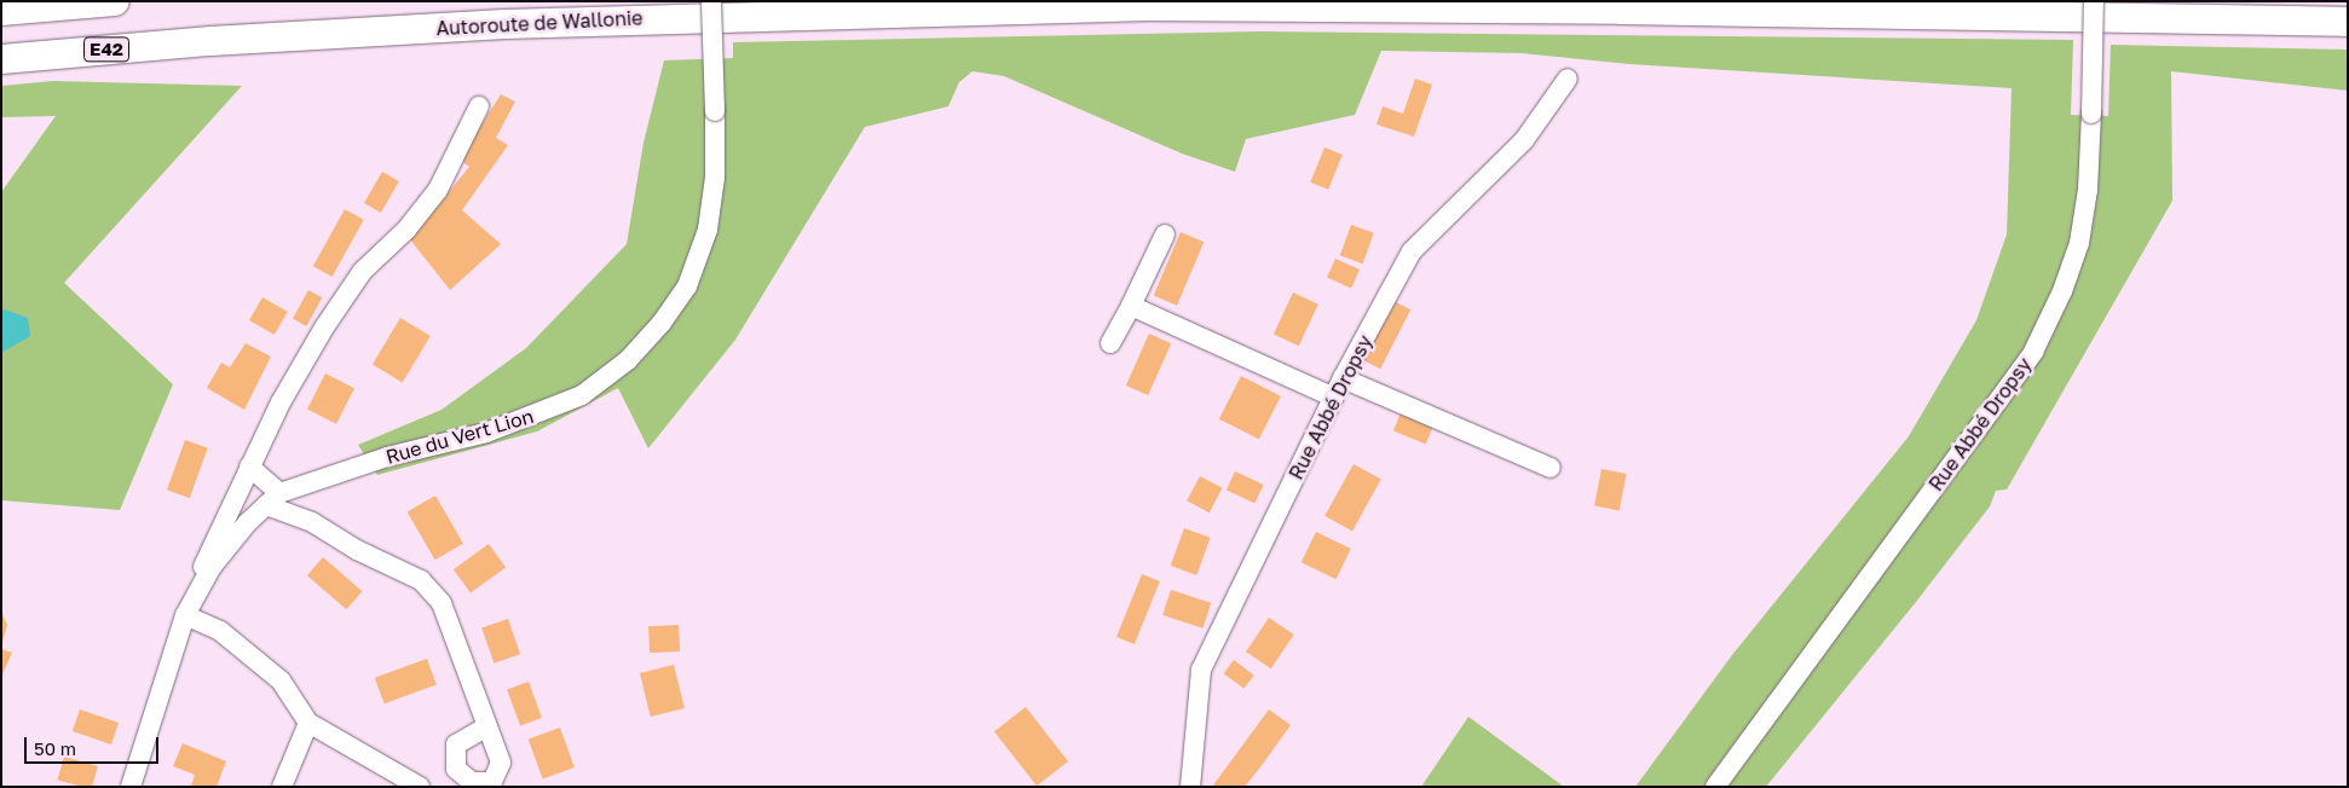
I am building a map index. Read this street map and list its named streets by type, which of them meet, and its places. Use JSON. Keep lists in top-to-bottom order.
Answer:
{
  "streets": {
    "highway": ["Autoroute de Wallonie", "E42"],
    "street": ["Rue Abbé Dropsy", "Rue du Vert Lion"]
  },
  "scale_bar": "50 m"
}
